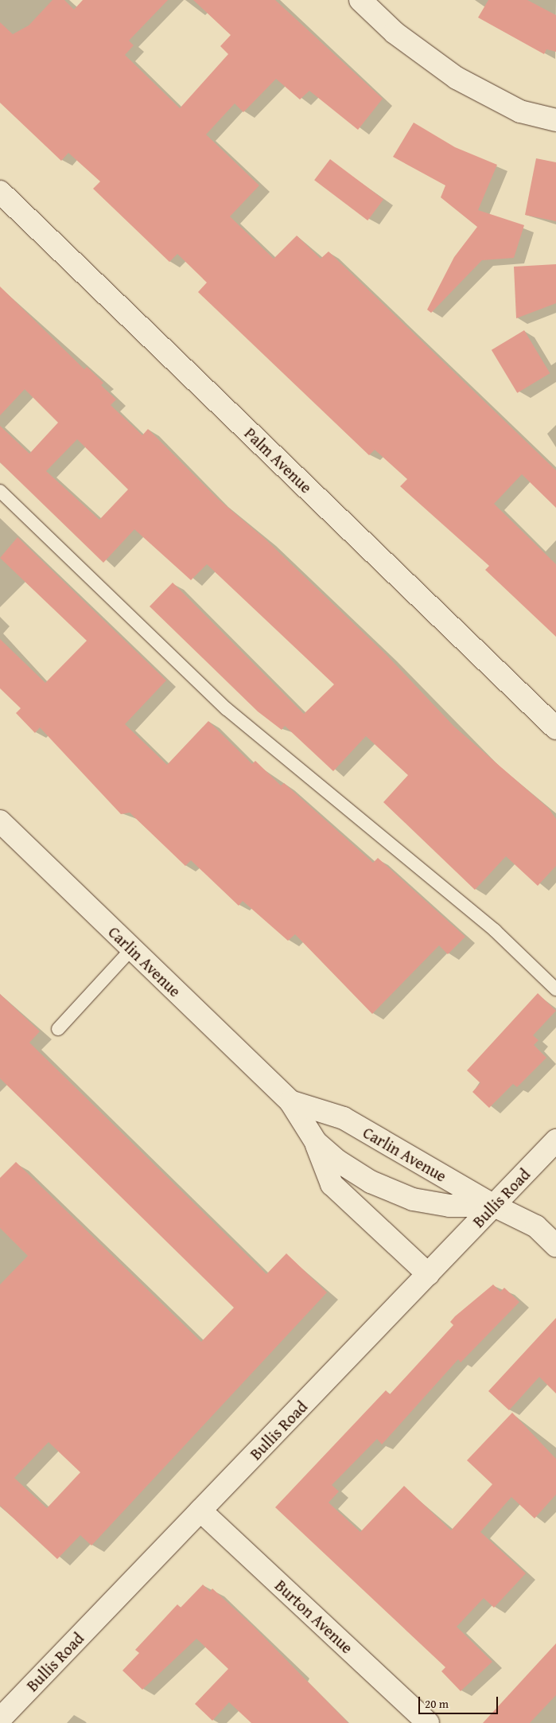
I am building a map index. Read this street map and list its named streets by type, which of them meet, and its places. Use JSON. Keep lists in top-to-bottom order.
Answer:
{
  "streets": {
    "street": [
      "Palm Avenue",
      "Carlin Avenue",
      "Bullis Road",
      "Burton Avenue"
    ]
  },
  "crossings": [
    ["Carlin Avenue", "Bullis Road"],
    ["Bullis Road", "Burton Avenue"]
  ],
  "scale_bar": "20 m"
}
